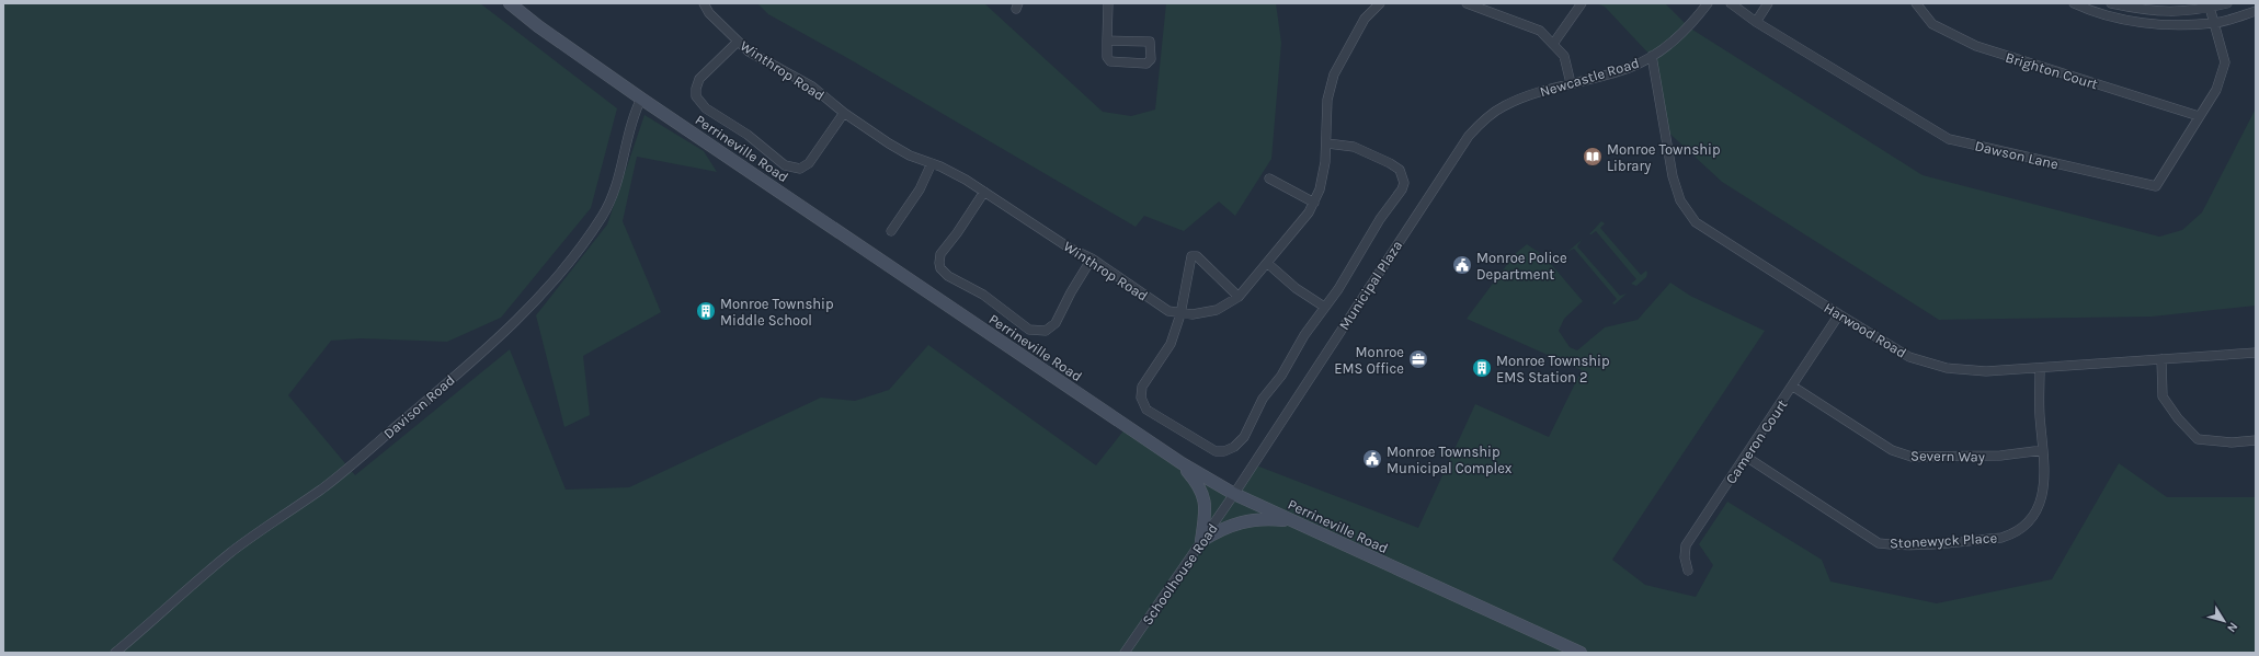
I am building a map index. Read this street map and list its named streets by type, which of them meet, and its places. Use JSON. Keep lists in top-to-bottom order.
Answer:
{
  "streets": {
    "street": [
      "Winthrop Road",
      "Brighton Court",
      "Newcastle Road",
      "Perrineville Road",
      "Dawson Lane",
      "Municipal Plaza",
      "Harwood Road",
      "Davison Road",
      "Cameron Court",
      "Severn Way",
      "Stonewyck Place",
      "Schoolhouse Road"
    ]
  },
  "crossings": [
    ["Brighton Court", "Dawson Lane"],
    ["Newcastle Road", "Municipal Plaza"],
    ["Newcastle Road", "Harwood Road"],
    ["Perrineville Road", "Municipal Plaza"],
    ["Perrineville Road", "Davison Road"],
    ["Perrineville Road", "Schoolhouse Road"],
    ["Municipal Plaza", "Schoolhouse Road"],
    ["Harwood Road", "Cameron Court"],
    ["Harwood Road", "Stonewyck Place"],
    ["Cameron Court", "Severn Way"],
    ["Cameron Court", "Stonewyck Place"],
    ["Severn Way", "Stonewyck Place"]
  ],
  "places": {
    "library": ["Monroe Township Library"],
    "public building": ["Monroe Police Department", "Monroe Township Municipal Complex"],
    "building": ["Monroe Township Middle School", "Monroe Township EMS Station 2"],
    "office": ["Monroe EMS Office"]
  },
  "north": "bottom right"
}
